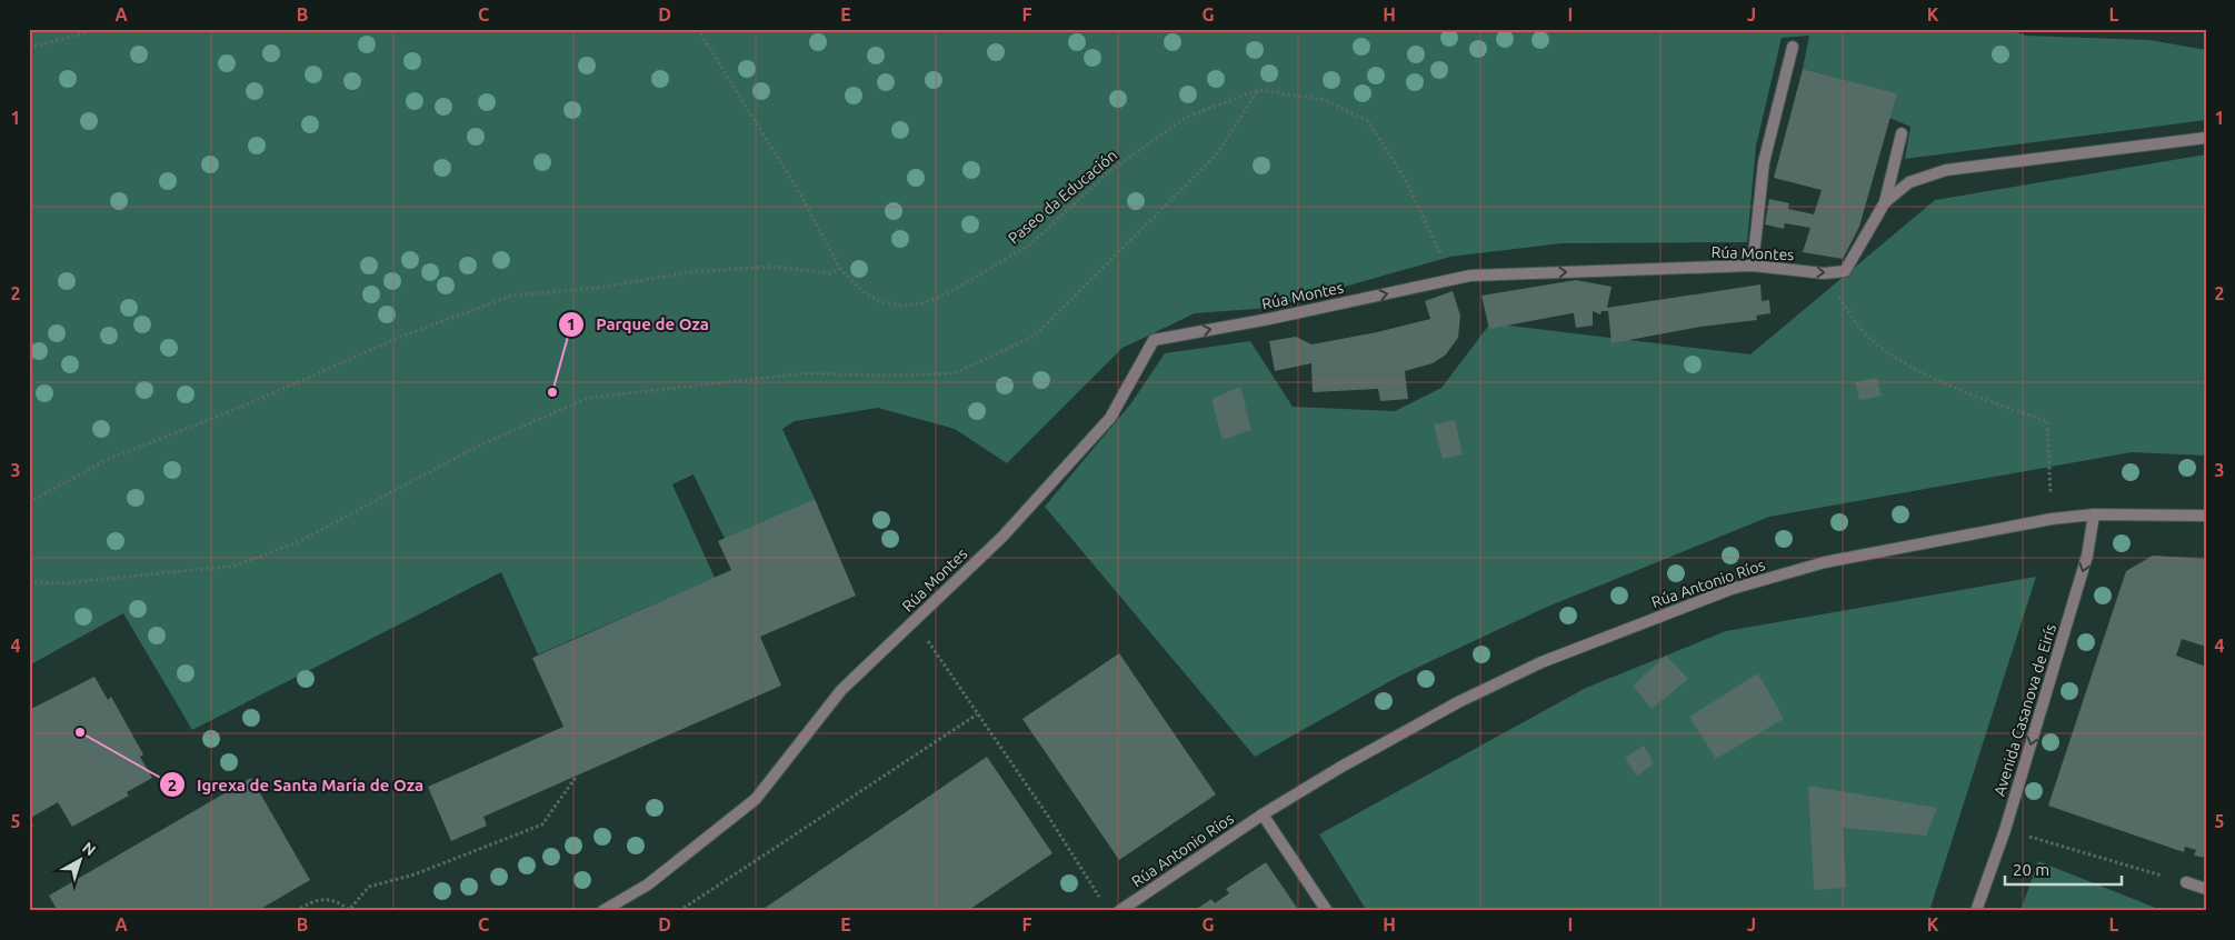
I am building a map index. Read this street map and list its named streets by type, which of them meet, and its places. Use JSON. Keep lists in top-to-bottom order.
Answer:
{
  "streets": {
    "street": ["Rúa Montes", "Rúa Antonio Ríos", "Avenida Casanova de Eirís"],
    "path": ["Paseo da Educación"]
  },
  "crossings": [
    ["Paseo da Educación", "Rúa Montes"],
    ["Rúa Antonio Ríos", "Avenida Casanova de Eirís"]
  ],
  "one_way": ["Rúa Montes", "Avenida Casanova de Eirís"],
  "places": ["Parque de Oza", "Igrexa de Santa María de Oza"],
  "scale_bar": "20 m",
  "north": "top right",
  "grid": {
    "columns": [
      "A",
      "B",
      "C",
      "D",
      "E",
      "F",
      "G",
      "H",
      "I",
      "J",
      "K",
      "L"
    ],
    "rows": [
      "1",
      "2",
      "3",
      "4",
      "5"
    ]
  }
}
